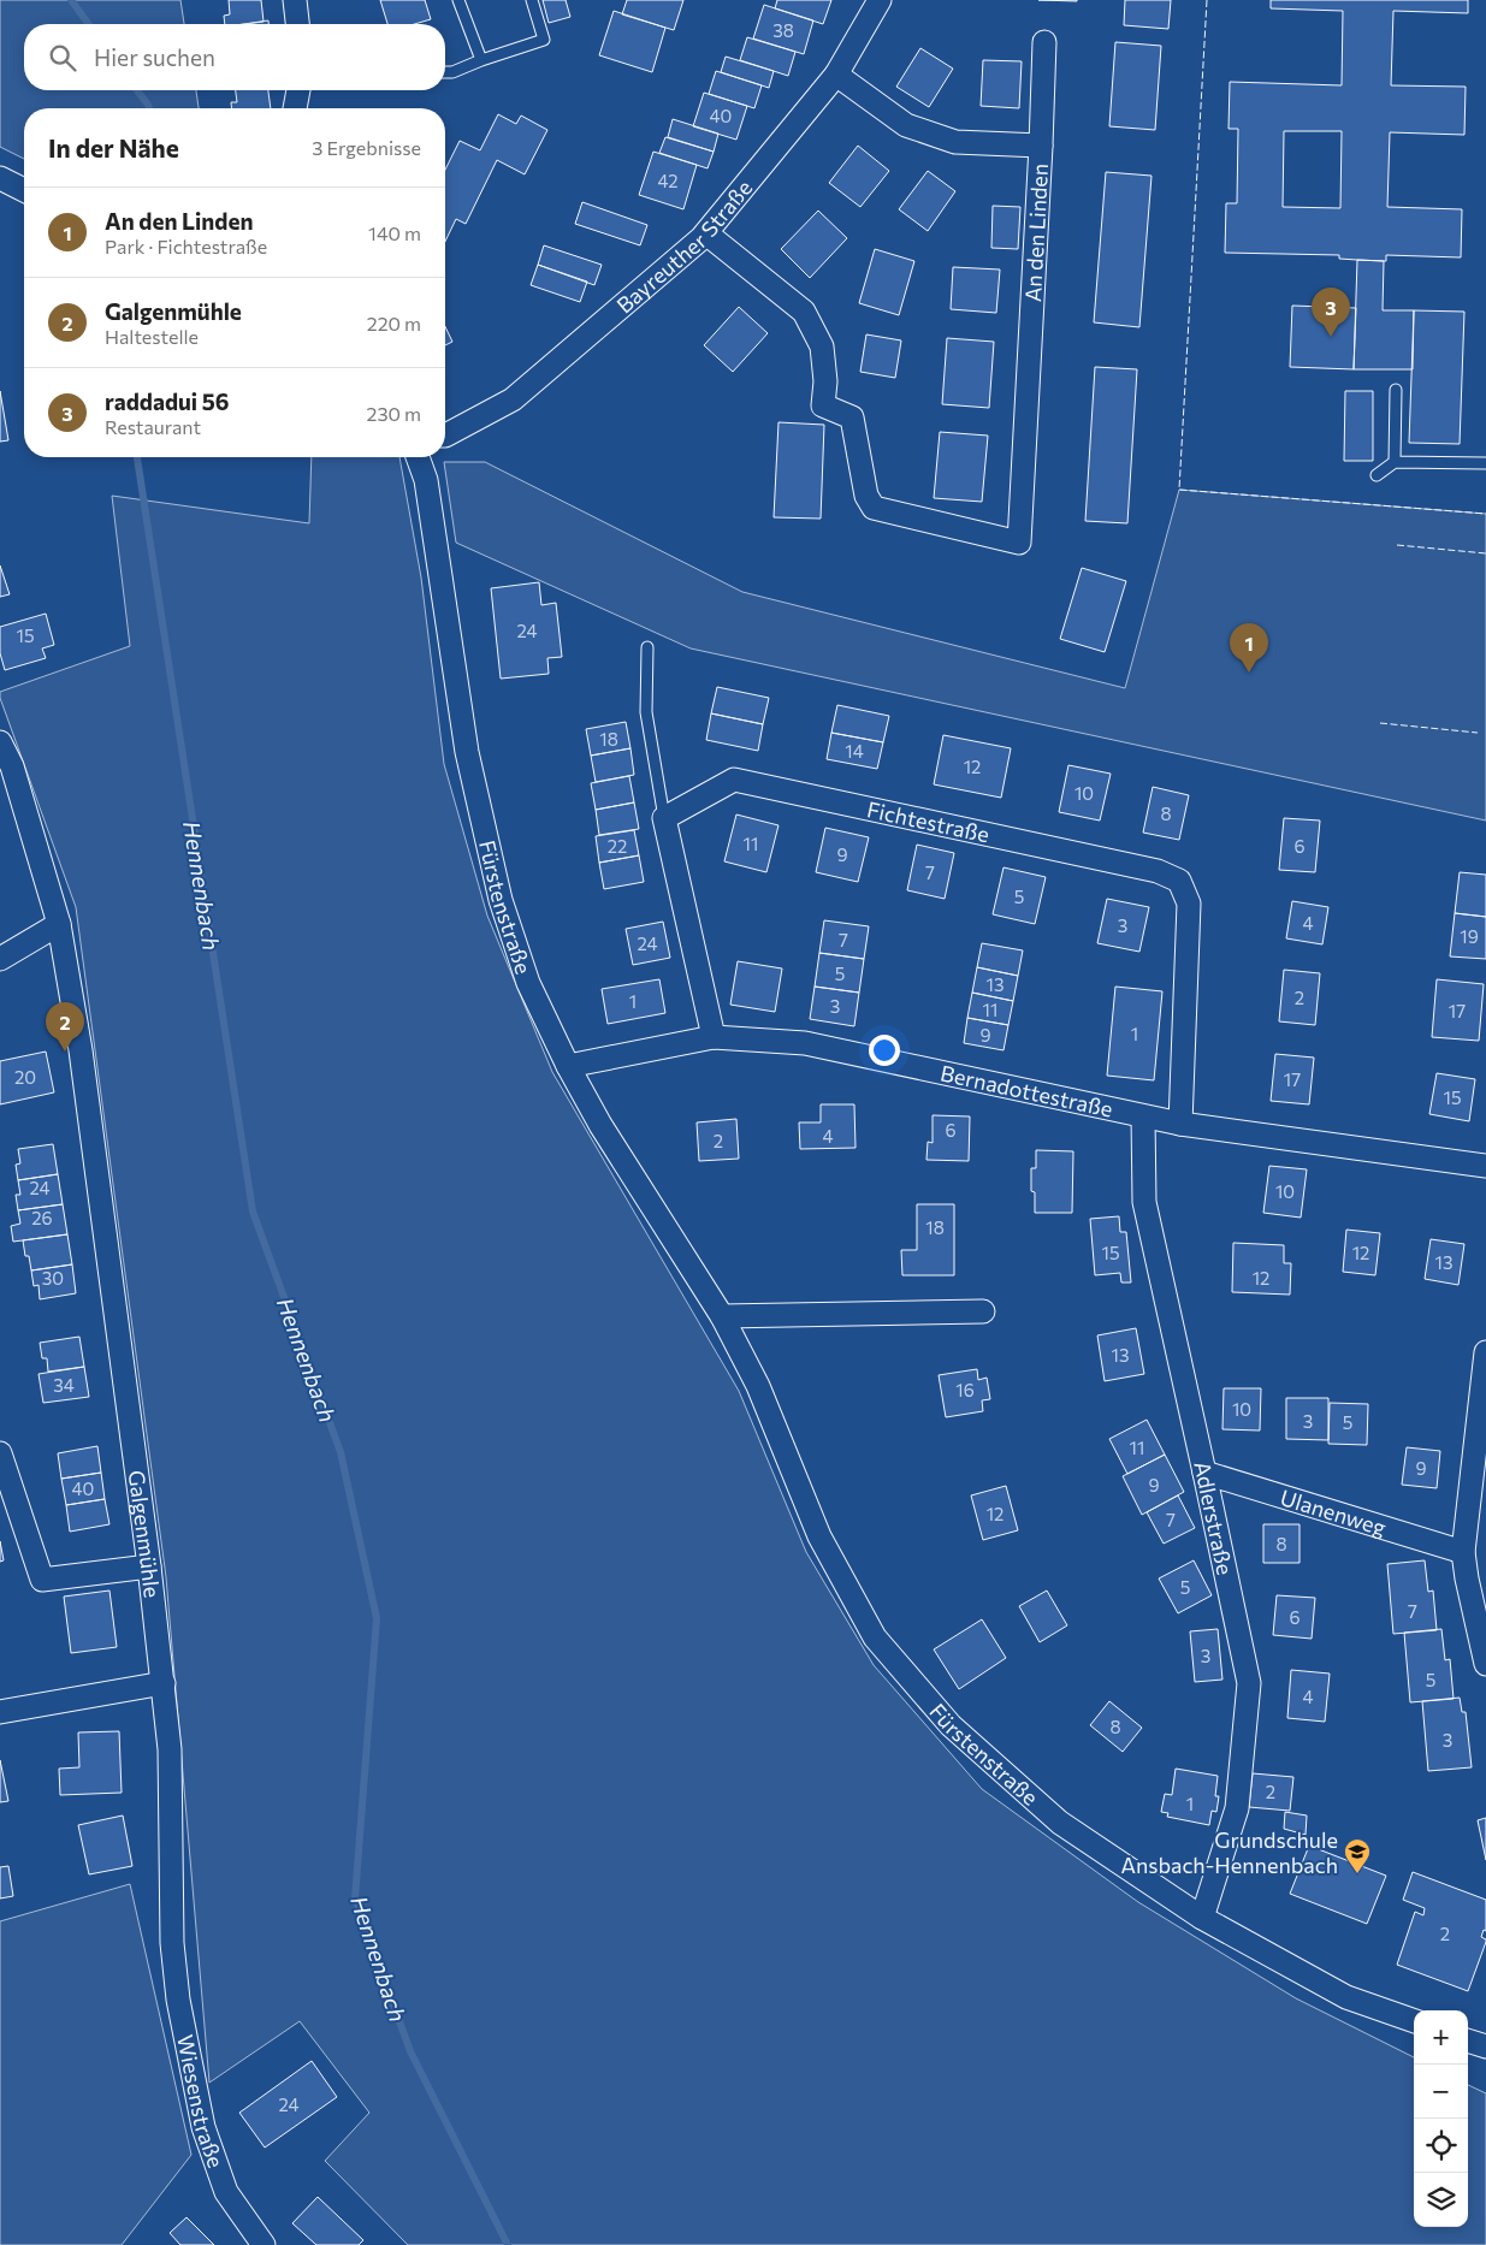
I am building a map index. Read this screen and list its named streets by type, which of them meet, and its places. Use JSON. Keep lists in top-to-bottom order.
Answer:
{
  "streets": {
    "street": [
      "An den Linden",
      "Bayreuther Straße",
      "Fichtestraße",
      "Fürstenstraße",
      "Bernadottestraße",
      "Ulanenweg",
      "Adlerstraße",
      "Galgenmühle",
      "Wiesenstraße"
    ]
  },
  "crossings": [
    ["An den Linden", "Bayreuther Straße"],
    ["Fichtestraße", "Bernadottestraße"],
    ["Fürstenstraße", "Bernadottestraße"],
    ["Fürstenstraße", "Adlerstraße"],
    ["Bernadottestraße", "Adlerstraße"],
    ["Ulanenweg", "Adlerstraße"],
    ["Galgenmühle", "Wiesenstraße"]
  ],
  "water": ["Hennenbach"],
  "places": {
    "school or university": ["Grundschule Ansbach-Hennenbach"]
  },
  "house_numbers": [
    "38",
    "40",
    "42",
    "24",
    "15",
    "18",
    "14",
    "12",
    "10",
    "8",
    "11",
    "22",
    "6",
    "9",
    "7",
    "5",
    "4",
    "3",
    "19",
    "7",
    "24",
    "5",
    "13",
    "2",
    "1",
    "3",
    "11",
    "17",
    "1",
    "9",
    "20",
    "17",
    "15",
    "6",
    "4",
    "2",
    "24",
    "10",
    "26",
    "18",
    "15",
    "12",
    "13",
    "30",
    "12",
    "13",
    "34",
    "16",
    "10",
    "3",
    "5",
    "11",
    "9",
    "9",
    "40",
    "12",
    "7",
    "8",
    "5",
    "7",
    "6",
    "3",
    "5",
    "4",
    "8",
    "3",
    "2",
    "1",
    "2",
    "24"
  ],
  "page": {
    "search": "Hier suchen",
    "heading": ["In der Nähe", "3 Ergebnisse"],
    "list": [
      {
        "mark": "1",
        "name": "An den Linden",
        "note": "Park · Fichtestraße",
        "value": "140 m"
      },
      {
        "mark": "2",
        "name": "Galgenmühle",
        "note": "Haltestelle",
        "value": "220 m"
      },
      {
        "mark": "3",
        "name": "raddadui 56",
        "note": "Restaurant",
        "value": "230 m"
      }
    ],
    "pins": ["3", "1", "2"],
    "map_buttons": ["+", "−"]
  }
}
